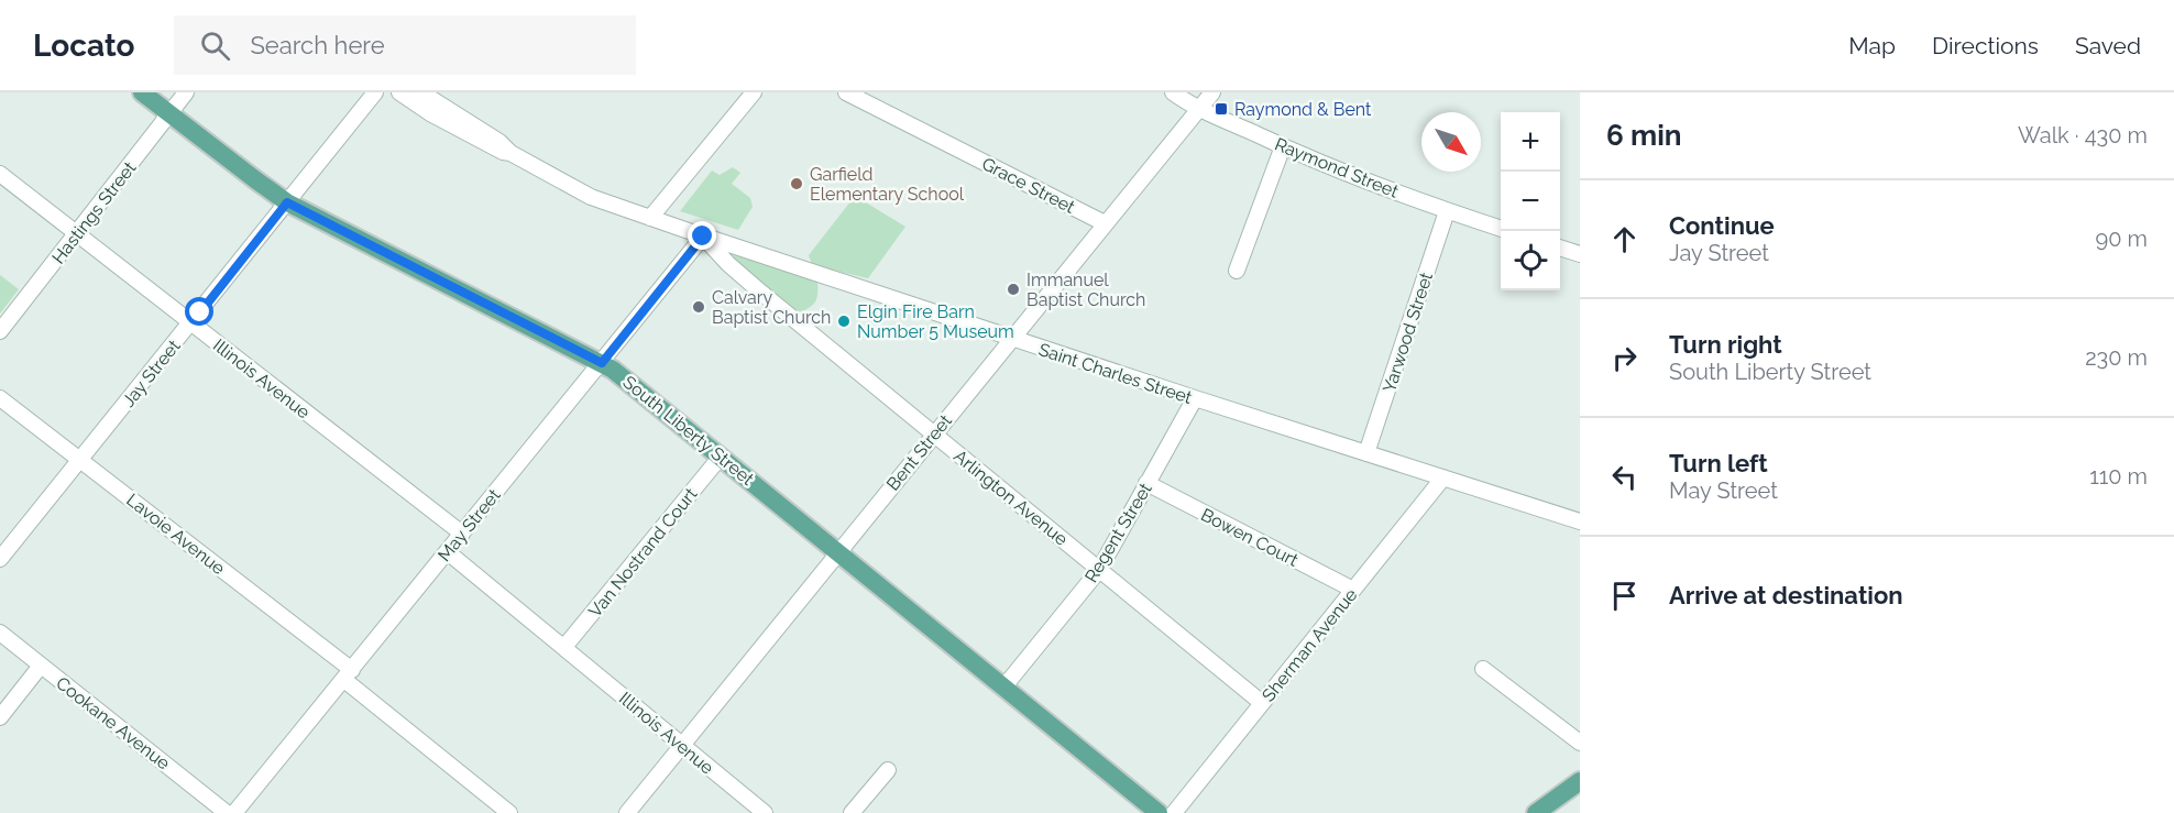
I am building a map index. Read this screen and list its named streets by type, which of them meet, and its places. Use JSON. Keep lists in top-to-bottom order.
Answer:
{
  "streets": {
    "main road": ["South Liberty Street"],
    "street": [
      "Raymond Street",
      "Grace Street",
      "Hastings Street",
      "Yarwood Street",
      "Jay Street",
      "Saint Charles Street",
      "Illinois Avenue",
      "Bent Street",
      "Arlington Avenue",
      "May Street",
      "Regent Street",
      "Lavoie Avenue",
      "Bowen Court",
      "Van Nostrand Court",
      "Sherman Avenue",
      "Cookane Avenue"
    ]
  },
  "crossings": [
    ["Raymond Street", "Yarwood Street"],
    ["Raymond Street", "Bent Street"],
    ["Grace Street", "Bent Street"],
    ["Hastings Street", "Illinois Avenue"],
    ["Hastings Street", "South Liberty Street"],
    ["Yarwood Street", "Saint Charles Street"],
    ["Jay Street", "Illinois Avenue"],
    ["Jay Street", "South Liberty Street"],
    ["Jay Street", "Lavoie Avenue"],
    ["Saint Charles Street", "Bent Street"],
    ["Saint Charles Street", "Arlington Avenue"],
    ["Saint Charles Street", "May Street"],
    ["Saint Charles Street", "Regent Street"],
    ["Saint Charles Street", "Sherman Avenue"],
    ["Illinois Avenue", "Bent Street"],
    ["Illinois Avenue", "May Street"],
    ["Illinois Avenue", "Van Nostrand Court"],
    ["South Liberty Street", "Bent Street"],
    ["South Liberty Street", "May Street"],
    ["South Liberty Street", "Regent Street"],
    ["South Liberty Street", "Van Nostrand Court"],
    ["Bent Street", "Arlington Avenue"],
    ["Arlington Avenue", "May Street"],
    ["Arlington Avenue", "Regent Street"],
    ["Arlington Avenue", "Sherman Avenue"],
    ["May Street", "Lavoie Avenue"],
    ["Regent Street", "Bowen Court"],
    ["Bowen Court", "Sherman Avenue"]
  ],
  "places": {
    "transit": ["Raymond & Bent"],
    "other": [
      "Garfield Elementary School",
      "Immanuel Baptist Church",
      "Calvary Baptist Church",
      "Elgin Fire Barn Number 5 Museum"
    ]
  },
  "north": "bottom right",
  "page": {
    "header": "Locato",
    "search": "Search here",
    "nav": ["Map", "Directions", "Saved"],
    "heading": ["6 min", "Walk · 430 m"],
    "map_buttons": ["+", "−"],
    "list": [
      ["Continue", "Jay Street", "90 m"],
      ["Turn right", "South Liberty Street", "230 m"],
      ["Turn left", "May Street", "110 m"],
      "Arrive at destination"
    ]
  }
}
